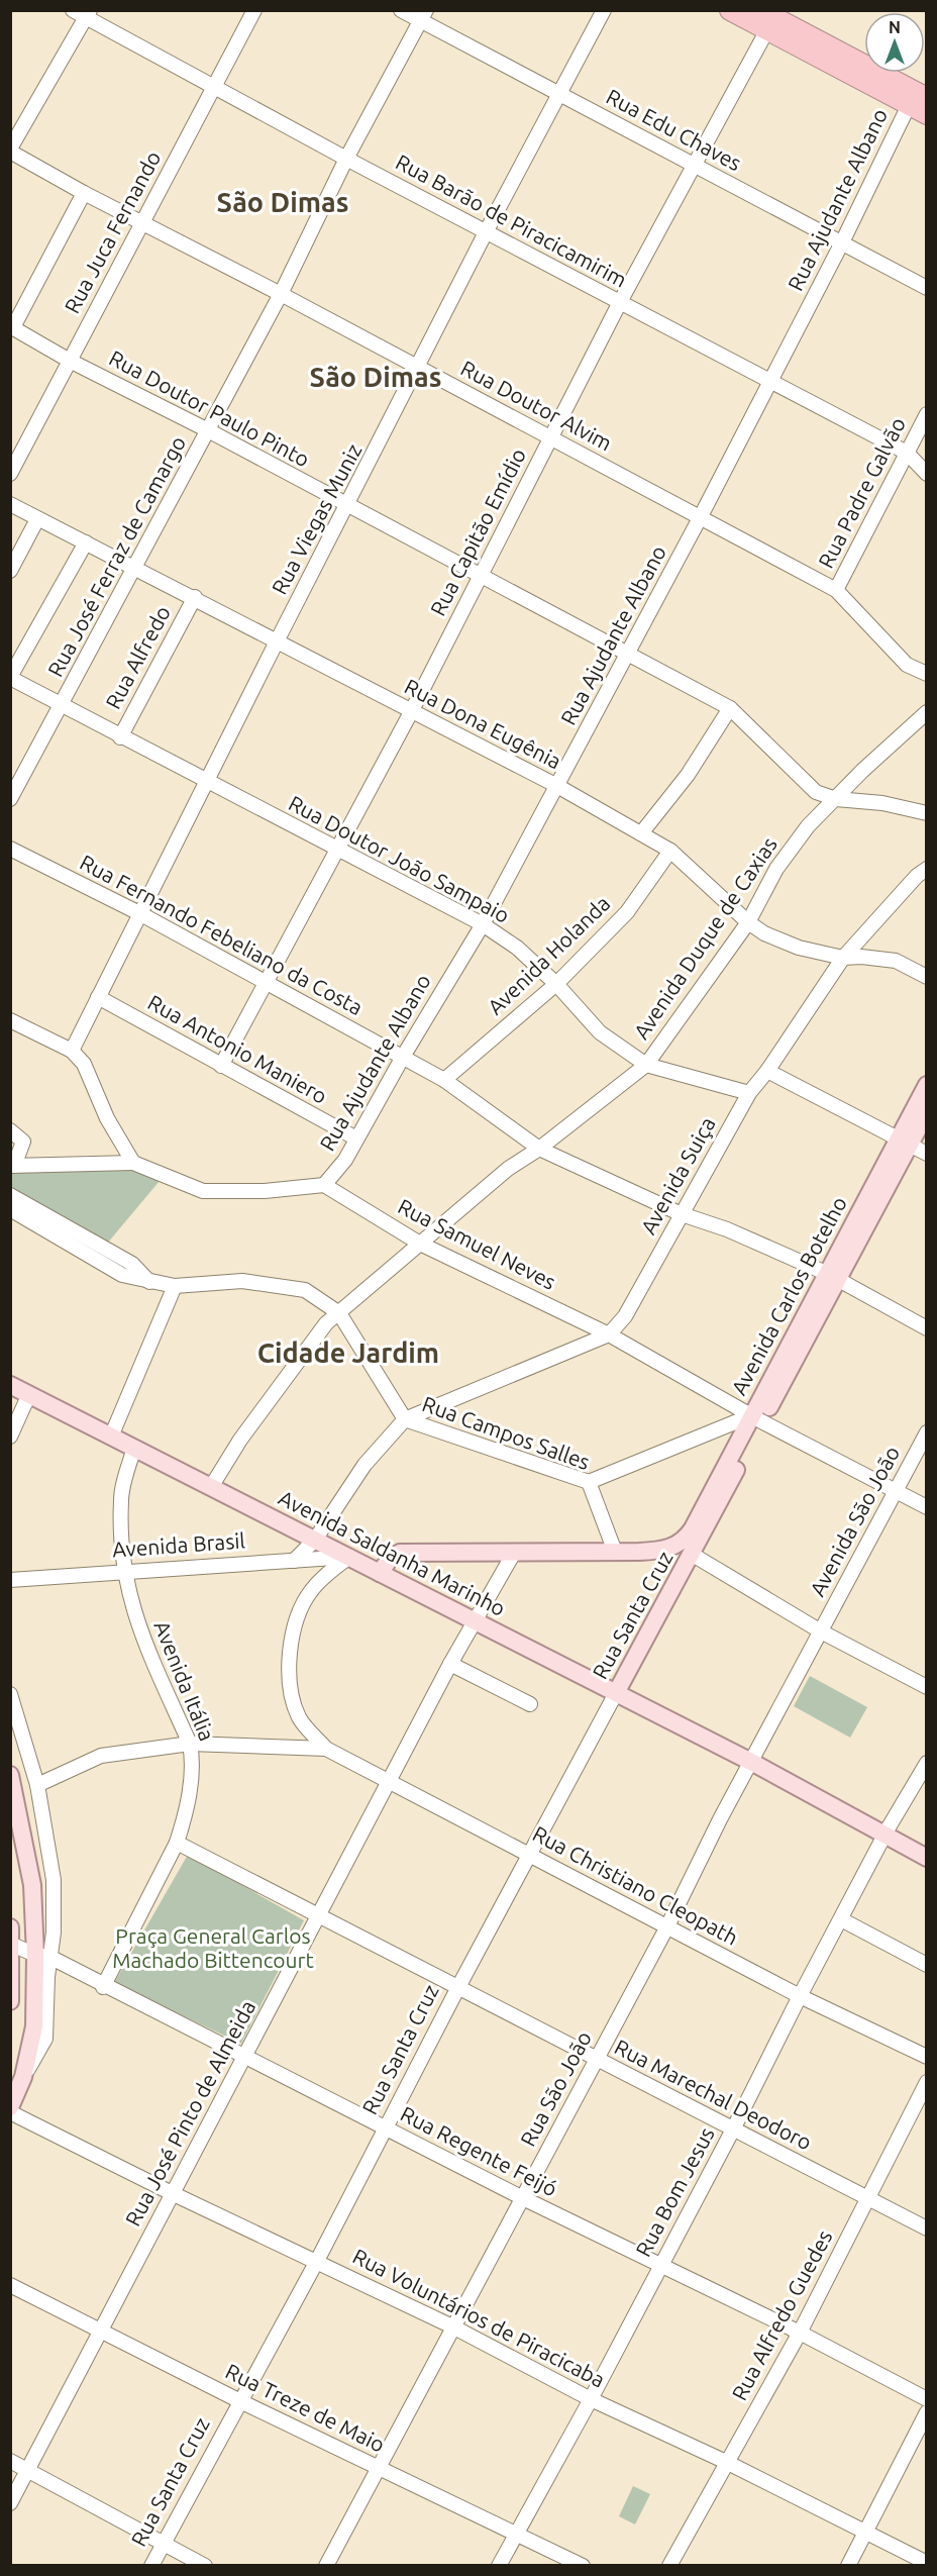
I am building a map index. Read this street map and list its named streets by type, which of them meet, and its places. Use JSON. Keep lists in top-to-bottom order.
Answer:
{
  "streets": {
    "main road": ["Avenida Carlos Botelho", "Avenida Saldanha Marinho", "Rua Santa Cruz"],
    "street": [
      "Rua Edu Chaves",
      "Rua Ajudante Albano",
      "Rua Barão de Piracicamirim",
      "Rua Juca Fernando",
      "Rua Doutor Alvim",
      "Rua Doutor Paulo Pinto",
      "Rua Padre Galvão",
      "Rua Viegas Muniz",
      "Rua Capitão Emídio",
      "Rua José Ferraz de Camargo",
      "Rua Alfredo",
      "Rua Dona Eugênia",
      "Rua Doutor João Sampaio",
      "Rua Fernando Febeliano da Costa",
      "Avenida Duque de Caxias",
      "Avenida Holanda",
      "Rua Antonio Maniero",
      "Avenida Suiça",
      "Rua Samuel Neves",
      "Rua Campos Salles",
      "Avenida São João",
      "Avenida Brasil",
      "Avenida Itália",
      "Rua Christiano Cleopath",
      "Rua São João",
      "Rua Marechal Deodoro",
      "Rua José Pinto de Almeida",
      "Rua Regente Feijó",
      "Rua Bom Jesus",
      "Rua Alfredo Guedes",
      "Rua Voluntários de Piracicaba",
      "Rua Treze de Maio"
    ]
  },
  "crossings": [
    ["Rua Edu Chaves", "Rua Ajudante Albano"],
    ["Rua Edu Chaves", "Rua Viegas Muniz"],
    ["Rua Edu Chaves", "Rua Capitão Emídio"],
    ["Rua Edu Chaves", "Rua José Ferraz de Camargo"],
    ["Rua Ajudante Albano", "Rua Barão de Piracicamirim"],
    ["Rua Ajudante Albano", "Rua Doutor Alvim"],
    ["Rua Ajudante Albano", "Rua Doutor Paulo Pinto"],
    ["Rua Ajudante Albano", "Rua Dona Eugênia"],
    ["Rua Ajudante Albano", "Rua Doutor João Sampaio"],
    ["Rua Ajudante Albano", "Rua Fernando Febeliano da Costa"],
    ["Rua Ajudante Albano", "Rua Antonio Maniero"],
    ["Rua Ajudante Albano", "Rua Samuel Neves"],
    ["Rua Barão de Piracicamirim", "Rua Juca Fernando"],
    ["Rua Barão de Piracicamirim", "Rua Padre Galvão"],
    ["Rua Barão de Piracicamirim", "Rua Viegas Muniz"],
    ["Rua Barão de Piracicamirim", "Rua Capitão Emídio"],
    ["Rua Barão de Piracicamirim", "Rua José Ferraz de Camargo"],
    ["Rua Juca Fernando", "Rua Doutor Alvim"],
    ["Rua Juca Fernando", "Rua Doutor Paulo Pinto"],
    ["Rua Doutor Alvim", "Rua Padre Galvão"],
    ["Rua Doutor Alvim", "Rua Viegas Muniz"],
    ["Rua Doutor Alvim", "Rua Capitão Emídio"],
    ["Rua Doutor Alvim", "Rua José Ferraz de Camargo"],
    ["Rua Doutor Paulo Pinto", "Rua Viegas Muniz"],
    ["Rua Doutor Paulo Pinto", "Rua Capitão Emídio"],
    ["Rua Doutor Paulo Pinto", "Rua José Ferraz de Camargo"],
    ["Rua Doutor Paulo Pinto", "Avenida Duque de Caxias"],
    ["Rua Viegas Muniz", "Rua Dona Eugênia"],
    ["Rua Viegas Muniz", "Rua Doutor João Sampaio"],
    ["Rua Viegas Muniz", "Rua Fernando Febeliano da Costa"],
    ["Rua Viegas Muniz", "Rua Antonio Maniero"],
    ["Rua Capitão Emídio", "Rua Dona Eugênia"],
    ["Rua Capitão Emídio", "Rua Doutor João Sampaio"],
    ["Rua Capitão Emídio", "Rua Fernando Febeliano da Costa"],
    ["Rua Capitão Emídio", "Rua Antonio Maniero"],
    ["Rua José Ferraz de Camargo", "Rua Dona Eugênia"],
    ["Rua José Ferraz de Camargo", "Rua Doutor João Sampaio"],
    ["Rua Alfredo", "Rua Dona Eugênia"],
    ["Rua Alfredo", "Rua Doutor João Sampaio"],
    ["Rua Dona Eugênia", "Avenida Duque de Caxias"],
    ["Rua Dona Eugênia", "Avenida Holanda"],
    ["Rua Dona Eugênia", "Avenida Suiça"],
    ["Rua Doutor João Sampaio", "Avenida Duque de Caxias"],
    ["Rua Doutor João Sampaio", "Avenida Holanda"],
    ["Rua Doutor João Sampaio", "Avenida Suiça"],
    ["Rua Fernando Febeliano da Costa", "Avenida Duque de Caxias"],
    ["Rua Fernando Febeliano da Costa", "Avenida Holanda"],
    ["Rua Fernando Febeliano da Costa", "Avenida Suiça"],
    ["Rua Fernando Febeliano da Costa", "Avenida Carlos Botelho"],
    ["Avenida Duque de Caxias", "Rua Samuel Neves"],
    ["Avenida Duque de Caxias", "Rua Campos Salles"],
    ["Avenida Duque de Caxias", "Avenida Saldanha Marinho"],
    ["Avenida Suiça", "Rua Samuel Neves"],
    ["Avenida Suiça", "Rua Campos Salles"],
    ["Rua Samuel Neves", "Avenida Carlos Botelho"],
    ["Rua Samuel Neves", "Avenida São João"],
    ["Avenida Carlos Botelho", "Rua Santa Cruz"],
    ["Avenida São João", "Rua São João"],
    ["Avenida Brasil", "Avenida Saldanha Marinho"],
    ["Avenida Brasil", "Avenida Itália"],
    ["Avenida Saldanha Marinho", "Rua Santa Cruz"],
    ["Avenida Saldanha Marinho", "Avenida Itália"],
    ["Avenida Saldanha Marinho", "Rua São João"],
    ["Avenida Saldanha Marinho", "Rua José Pinto de Almeida"],
    ["Avenida Saldanha Marinho", "Rua Bom Jesus"],
    ["Rua Santa Cruz", "Rua Christiano Cleopath"],
    ["Rua Santa Cruz", "Rua Marechal Deodoro"],
    ["Rua Santa Cruz", "Rua Regente Feijó"],
    ["Rua Santa Cruz", "Rua Voluntários de Piracicaba"],
    ["Rua Santa Cruz", "Rua Treze de Maio"],
    ["Avenida Itália", "Rua Marechal Deodoro"],
    ["Avenida Itália", "Rua Regente Feijó"],
    ["Rua Christiano Cleopath", "Rua São João"],
    ["Rua Christiano Cleopath", "Rua José Pinto de Almeida"],
    ["Rua Christiano Cleopath", "Rua Bom Jesus"],
    ["Rua São João", "Rua Marechal Deodoro"],
    ["Rua São João", "Rua Regente Feijó"],
    ["Rua São João", "Rua Voluntários de Piracicaba"],
    ["Rua São João", "Rua Treze de Maio"],
    ["Rua Marechal Deodoro", "Rua José Pinto de Almeida"],
    ["Rua Marechal Deodoro", "Rua Bom Jesus"],
    ["Rua Marechal Deodoro", "Rua Alfredo Guedes"],
    ["Rua José Pinto de Almeida", "Rua Regente Feijó"],
    ["Rua José Pinto de Almeida", "Rua Voluntários de Piracicaba"],
    ["Rua José Pinto de Almeida", "Rua Treze de Maio"],
    ["Rua Regente Feijó", "Rua Bom Jesus"],
    ["Rua Regente Feijó", "Rua Alfredo Guedes"],
    ["Rua Bom Jesus", "Rua Voluntários de Piracicaba"],
    ["Rua Bom Jesus", "Rua Treze de Maio"],
    ["Rua Alfredo Guedes", "Rua Voluntários de Piracicaba"]
  ],
  "districts": ["São Dimas", "São Dimas", "Cidade Jardim"],
  "parks": ["Praça General Carlos Machado Bittencourt"],
  "north": "top"
}
